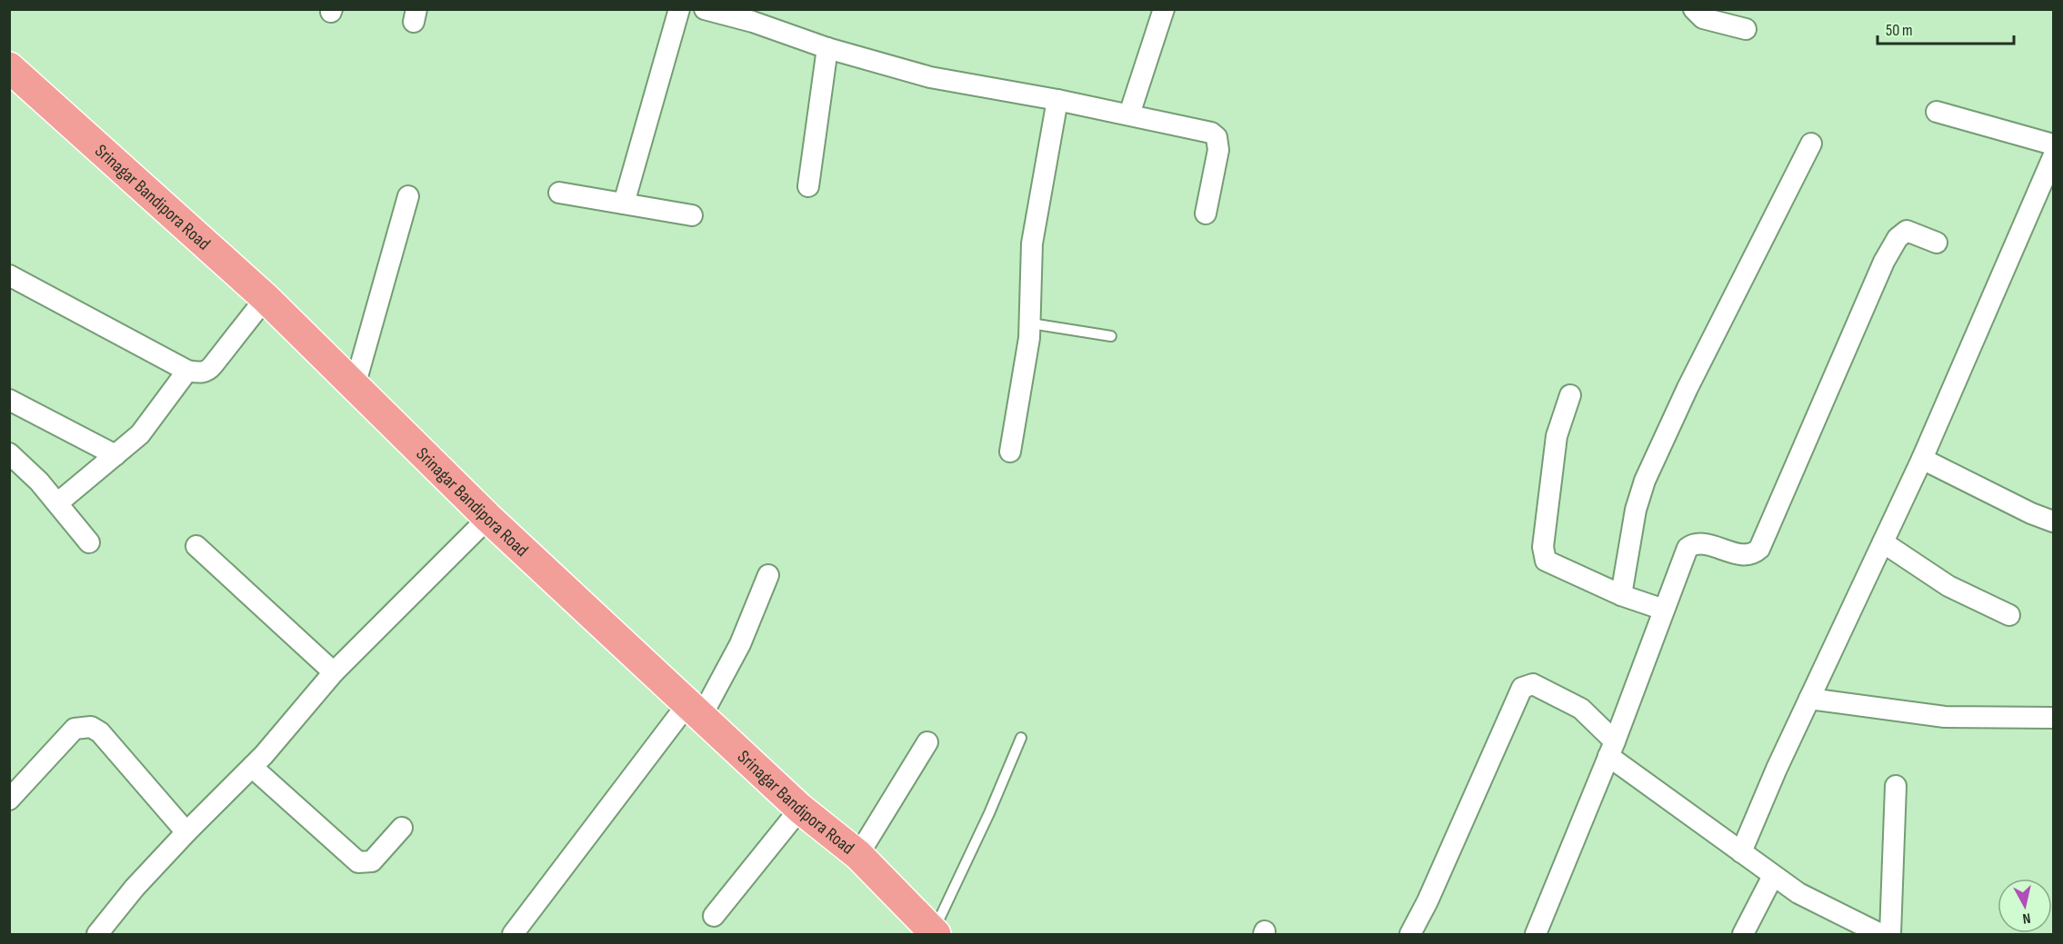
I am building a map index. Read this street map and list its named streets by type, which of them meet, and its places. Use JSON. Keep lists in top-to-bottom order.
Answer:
{
  "streets": {
    "highway": ["Srinagar Bandipora Road"]
  },
  "scale_bar": "50 m",
  "north": "bottom"
}
